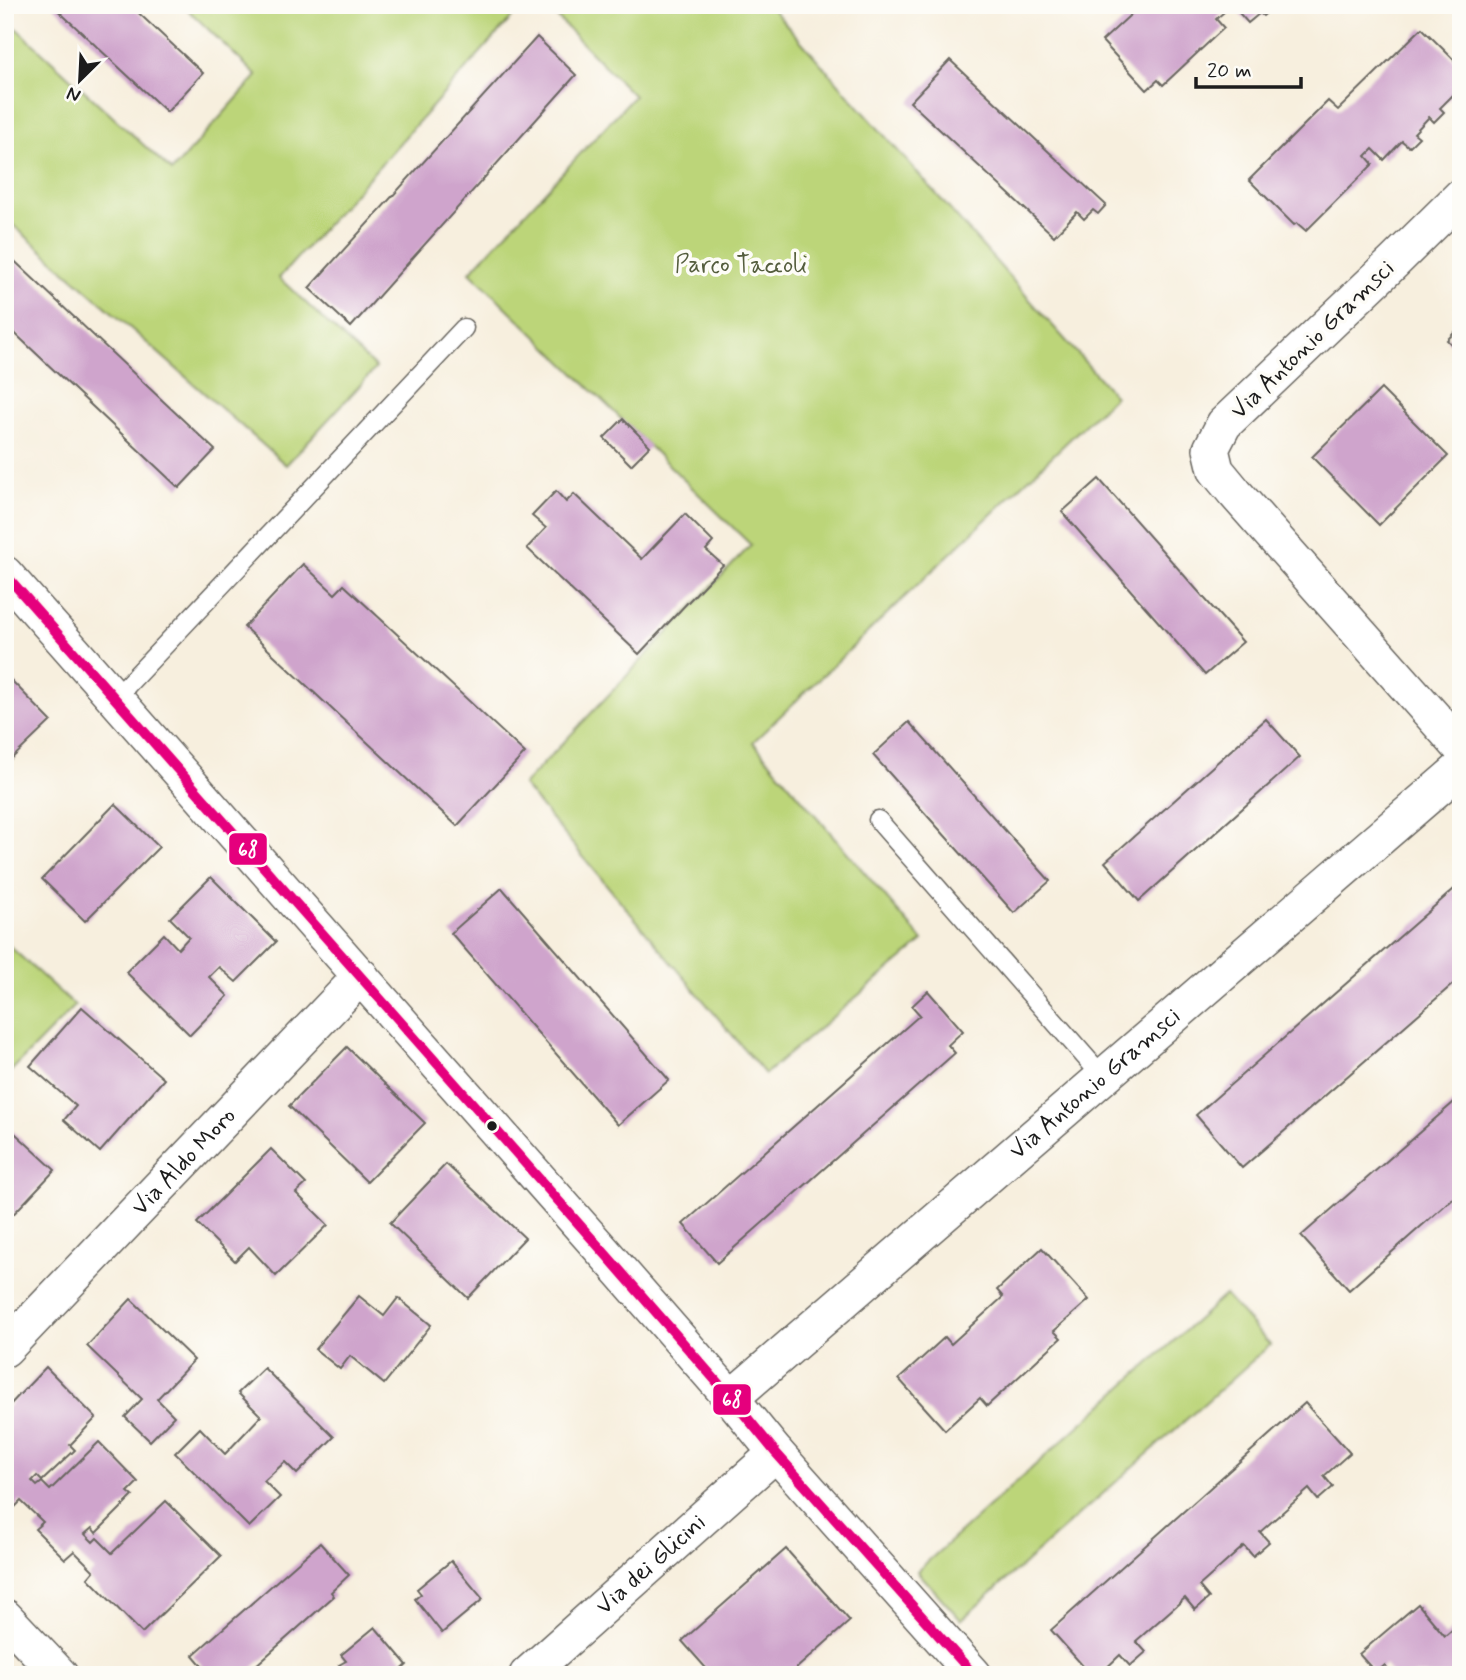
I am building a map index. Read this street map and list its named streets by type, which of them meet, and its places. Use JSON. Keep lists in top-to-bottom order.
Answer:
{
  "streets": {
    "street": ["Via Antonio Gramsci", "Via Aldo Moro", "Via dei Glicini"]
  },
  "parks": ["Parco Taccoli"],
  "lines": ["transit line 68"],
  "scale_bar": "20 m",
  "north": "bottom left"
}
